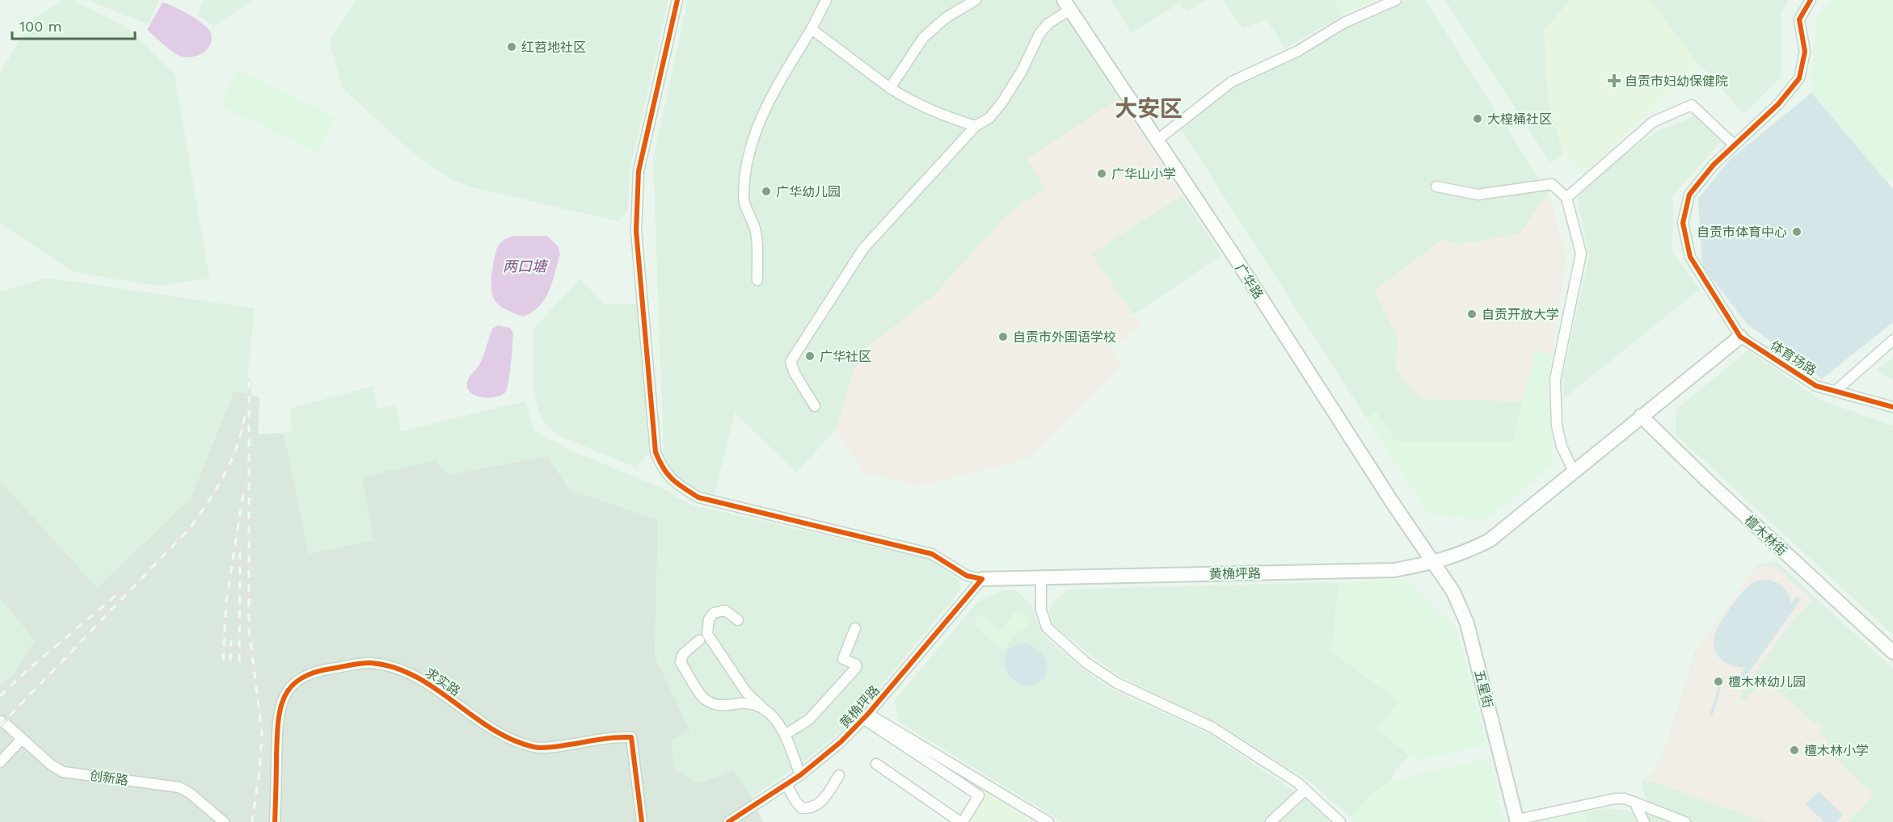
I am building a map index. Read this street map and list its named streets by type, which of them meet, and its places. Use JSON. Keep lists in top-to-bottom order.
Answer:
{
  "streets": {
    "main road": [
      "广华路",
      "檀木林街",
      "黄桷坪路",
      "五星街"
    ],
    "street": ["体育场路", "求实路", "创新路"]
  },
  "crossings": [
    ["广华路", "黄桷坪路"],
    ["广华路", "五星街"],
    ["黄桷坪路", "五星街"]
  ],
  "districts": ["大安区"],
  "water": ["两口塘"],
  "places": {
    "other": [
      "红苕地社区",
      "大楻桶社区",
      "广华山小学",
      "广华幼儿园",
      "自贡市体育中心",
      "自贡开放大学",
      "自贡市外国语学校",
      "广华社区",
      "檀木林幼儿园",
      "檀木林小学"
    ],
    "health": ["自贡市妇幼保健院"]
  },
  "scale_bar": "100 m"
}
